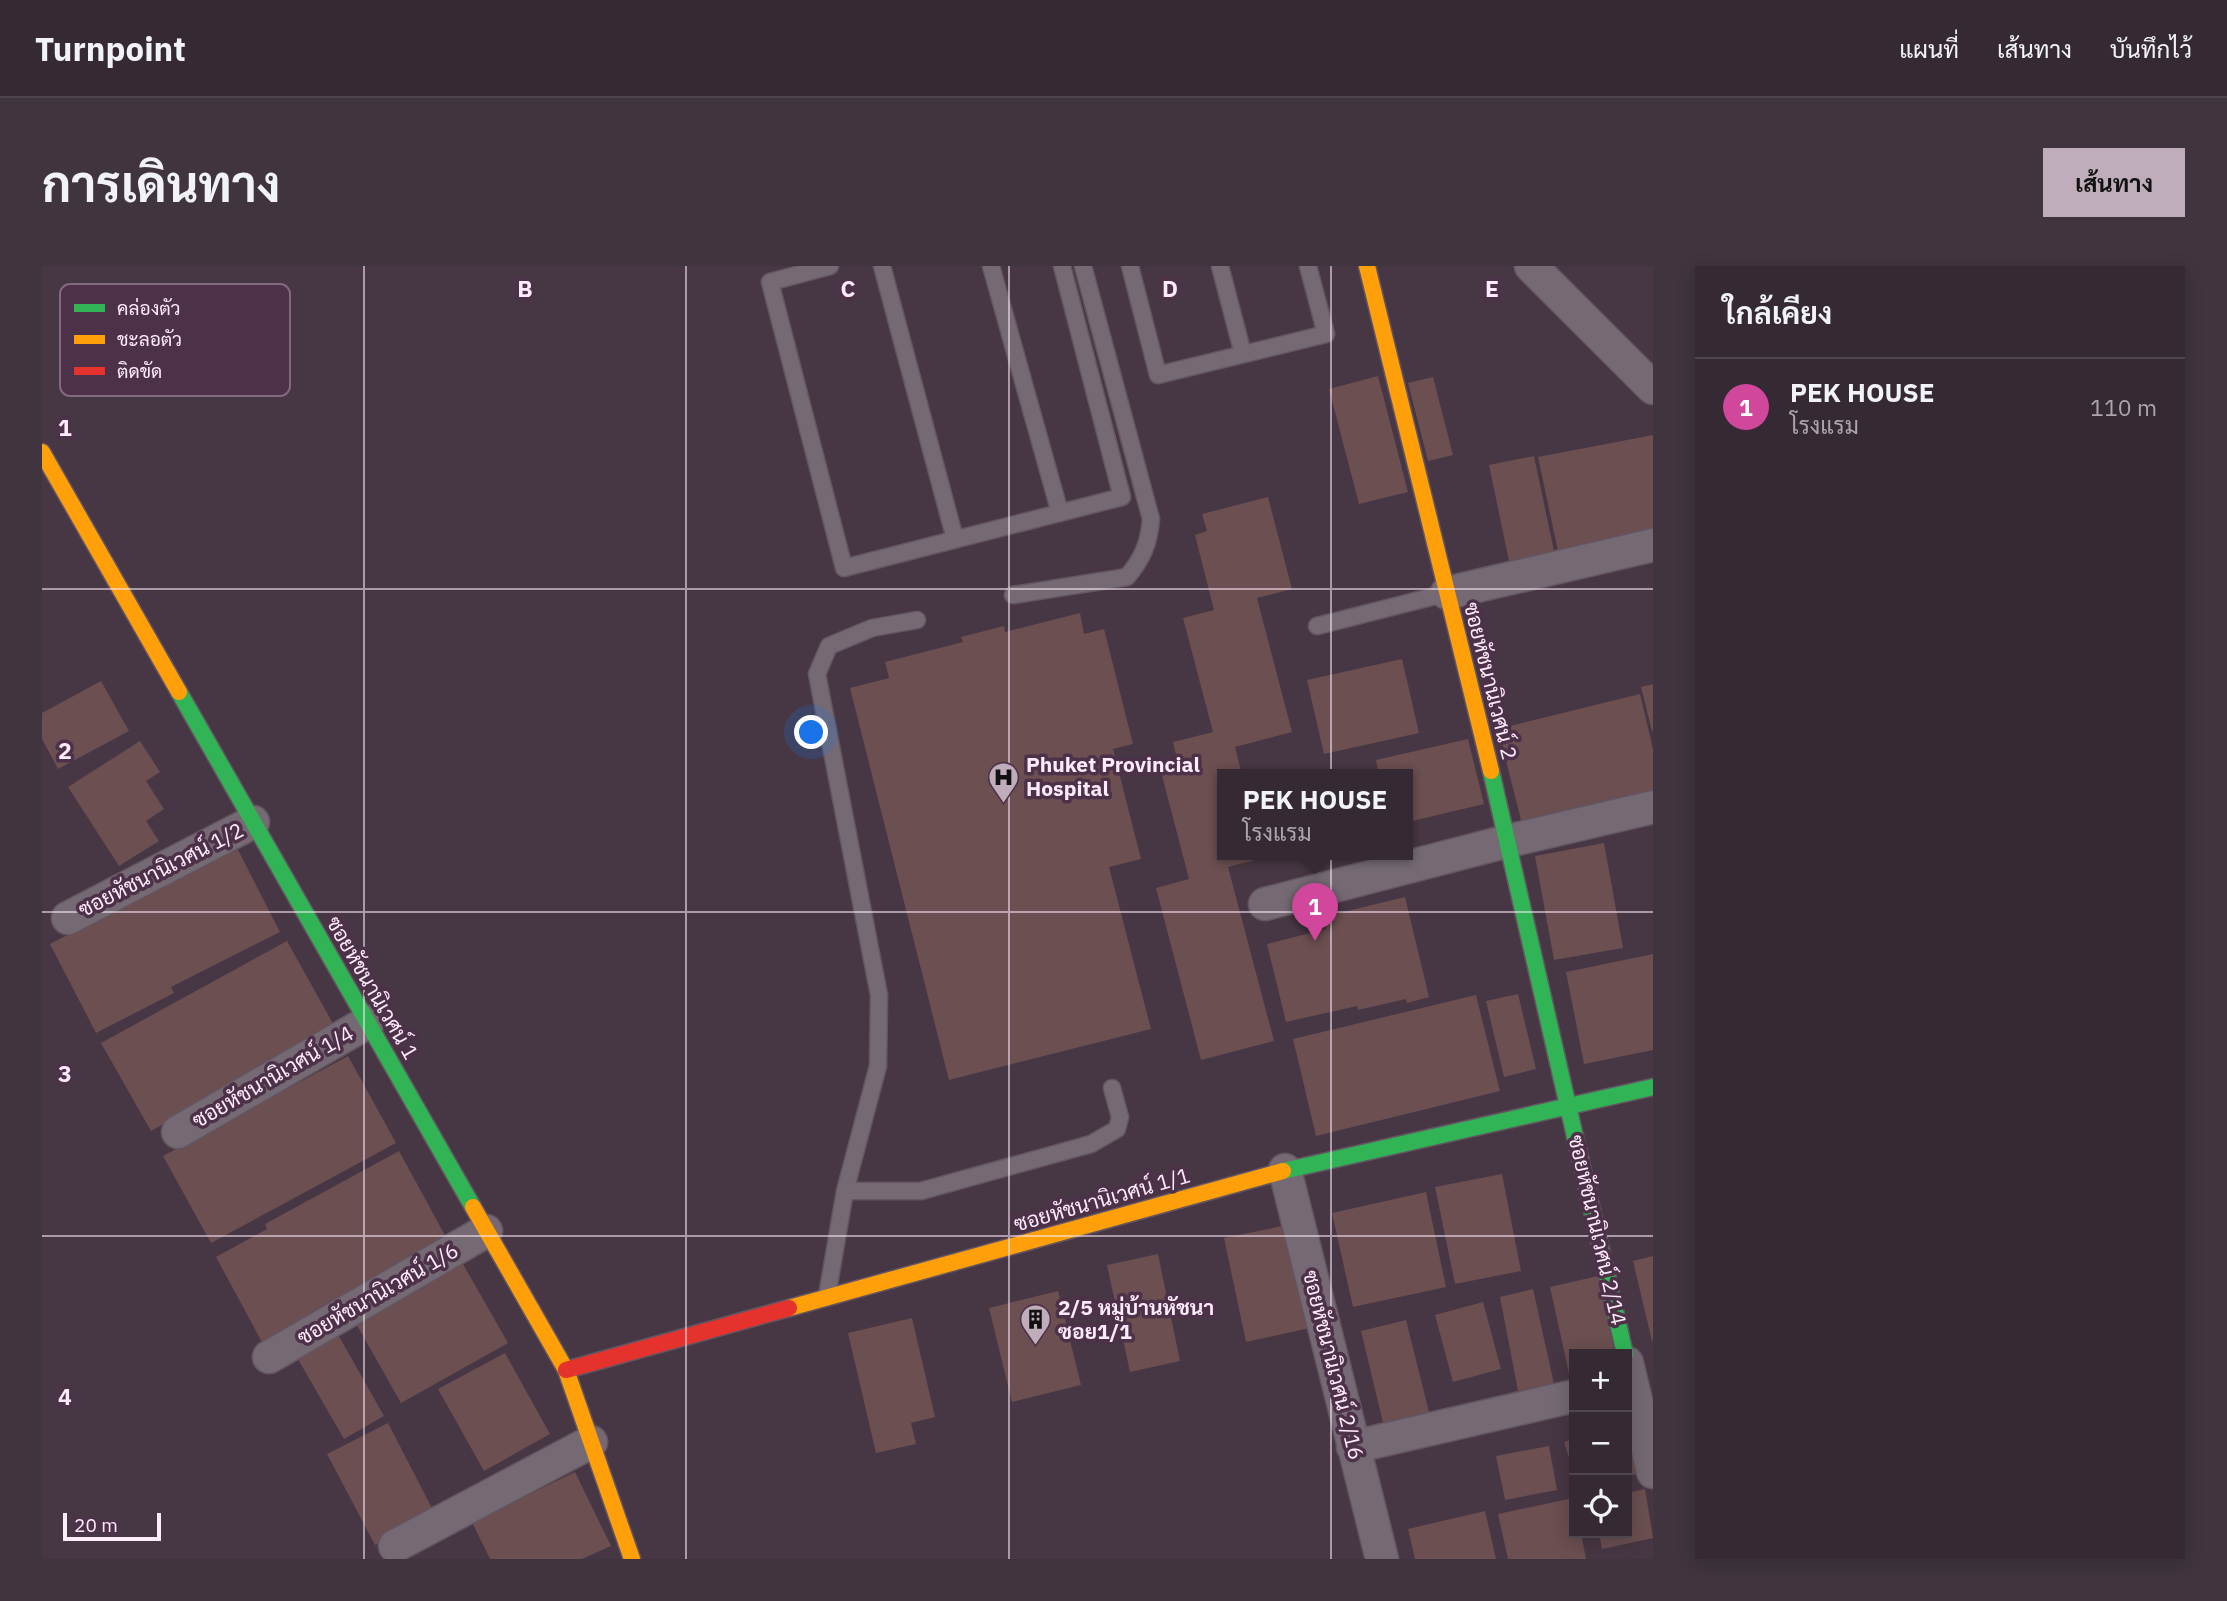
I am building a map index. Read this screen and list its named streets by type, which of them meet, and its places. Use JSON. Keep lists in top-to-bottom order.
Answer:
{
  "streets": {
    "street": [
      "ซอยหัชนานิเวศน์ 2",
      "ซอยหัชนานิเวศน์ 1/2",
      "ซอยหัชนานิเวศน์ 1",
      "ซอยหัชนานิเวศน์ 1/4",
      "ซอยหัชนานิเวศน์ 1/1",
      "ซอยหัชนานิเวศน์ 2/14",
      "ซอยหัชนานิเวศน์ 1/6",
      "ซอยหัชนานิเวศน์ 2/16"
    ]
  },
  "crossings": [
    ["ซอยหัชนานิเวศน์ 2", "ซอยหัชนานิเวศน์ 1/1"],
    ["ซอยหัชนานิเวศน์ 2", "ซอยหัชนานิเวศน์ 2/14"],
    ["ซอยหัชนานิเวศน์ 1/2", "ซอยหัชนานิเวศน์ 1"],
    ["ซอยหัชนานิเวศน์ 1", "ซอยหัชนานิเวศน์ 1/4"],
    ["ซอยหัชนานิเวศน์ 1", "ซอยหัชนานิเวศน์ 1/1"],
    ["ซอยหัชนานิเวศน์ 1", "ซอยหัชนานิเวศน์ 1/6"],
    ["ซอยหัชนานิเวศน์ 1/1", "ซอยหัชนานิเวศน์ 2/14"],
    ["ซอยหัชนานิเวศน์ 1/1", "ซอยหัชนานิเวศน์ 2/16"]
  ],
  "places": {
    "hospital": ["Phuket Provincial Hospital"],
    "building": ["2/5 หมู่บ้านหัชนา ซอย1/1"]
  },
  "legend": ["คล่องตัว", "ชะลอตัว", "ติดขัด"],
  "scale_bar": "20 m",
  "page": {
    "header": "Turnpoint",
    "nav": ["แผนที่", "เส้นทาง", "บันทึกไว้"],
    "buttons": "เส้นทาง",
    "title": "การเดินทาง",
    "heading": "ใกล้เคียง",
    "list": [
      {
        "mark": "1",
        "name": "PEK HOUSE",
        "note": "โรงแรม",
        "value": "110 m"
      }
    ],
    "popup": ["PEK HOUSE", "โรงแรม"],
    "pins": "1",
    "map_buttons": ["+", "−"],
    "scale": "20 m"
  },
  "grid": {
    "columns": [
      "B",
      "C",
      "D",
      "E"
    ],
    "rows": [
      "1",
      "2",
      "3",
      "4"
    ]
  }
}
